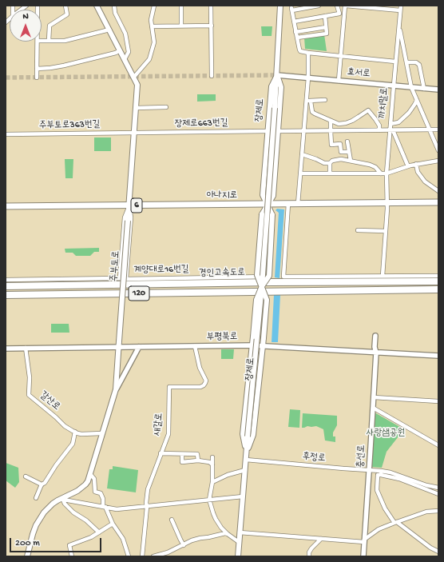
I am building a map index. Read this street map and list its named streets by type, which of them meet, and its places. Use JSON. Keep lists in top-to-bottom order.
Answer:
{
  "streets": {
    "highway": ["경인고속도로", "120"],
    "main road": [
      "장제로",
      "아나지로",
      "6",
      "주부토로"
    ],
    "street": [
      "효서로",
      "까치말로",
      "장제로663번길",
      "주부토로363번길",
      "계양대로16번길",
      "부평북로",
      "갈산로",
      "새갈로",
      "충선로",
      "후정로"
    ]
  },
  "crossings": [
    ["효서로", "까치말로"],
    ["효서로", "장제로"],
    ["까치말로", "아나지로"],
    ["장제로", "장제로663번길"],
    ["장제로", "아나지로"],
    ["장제로", "계양대로16번길"],
    ["장제로", "부평북로"],
    ["장제로", "후정로"],
    ["장제로663번길", "주부토로363번길"],
    ["장제로663번길", "주부토로"],
    ["주부토로363번길", "주부토로"],
    ["아나지로", "주부토로"],
    ["아나지로", "계양대로16번길"],
    ["주부토로", "부평북로"],
    ["주부토로", "갈산로"],
    ["부평북로", "갈산로"],
    ["부평북로", "새갈로"],
    ["부평북로", "충선로"],
    ["충선로", "후정로"]
  ],
  "parks": ["사랑샘공원"],
  "scale_bar": "200 m",
  "north": "top"
}
